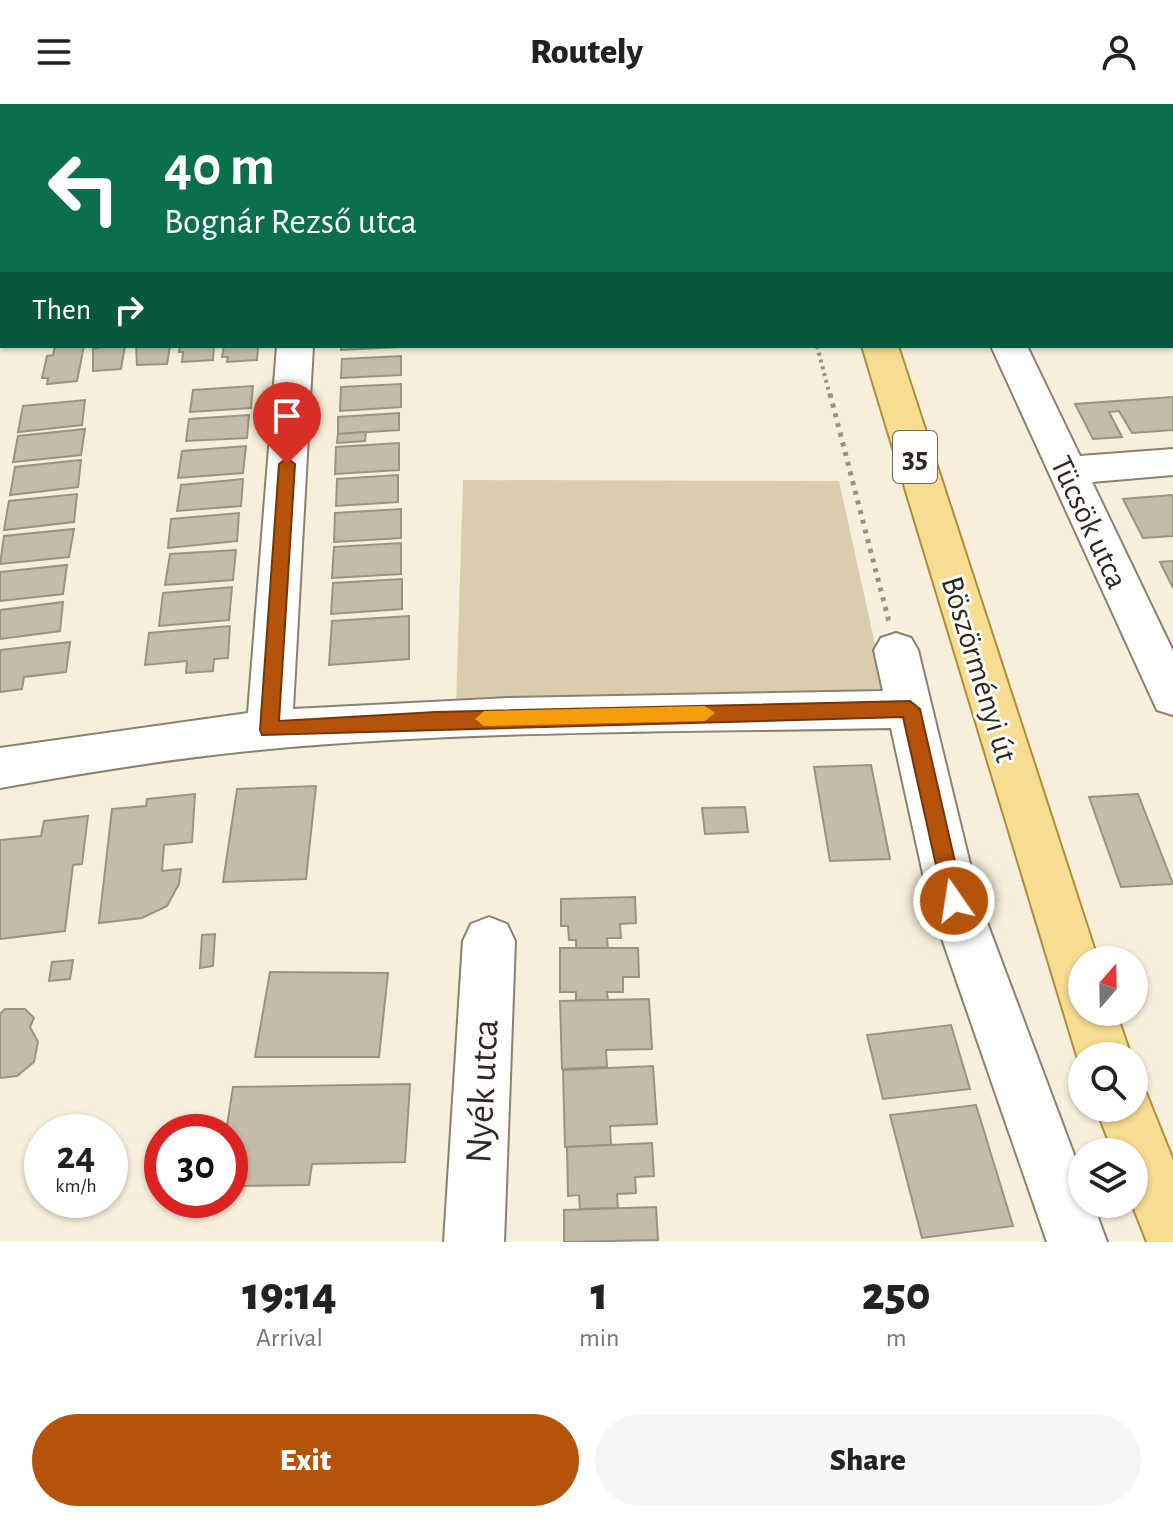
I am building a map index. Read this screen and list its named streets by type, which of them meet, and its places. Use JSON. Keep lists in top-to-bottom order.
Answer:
{
  "streets": {
    "main road": ["35", "Böszörményi út"],
    "street": ["Tücsök utca", "Nyék utca"]
  },
  "north": "top",
  "page": {
    "header": "Routely",
    "turn": ["40 m", "Bognár Rezső utca"],
    "then": "Then",
    "speed": "24 km/h",
    "limit": "30",
    "eta": [
      "19:14",
      "Arrival",
      "1",
      "min",
      "250",
      "m"
    ],
    "buttons": ["Exit", "Share"]
  }
}
